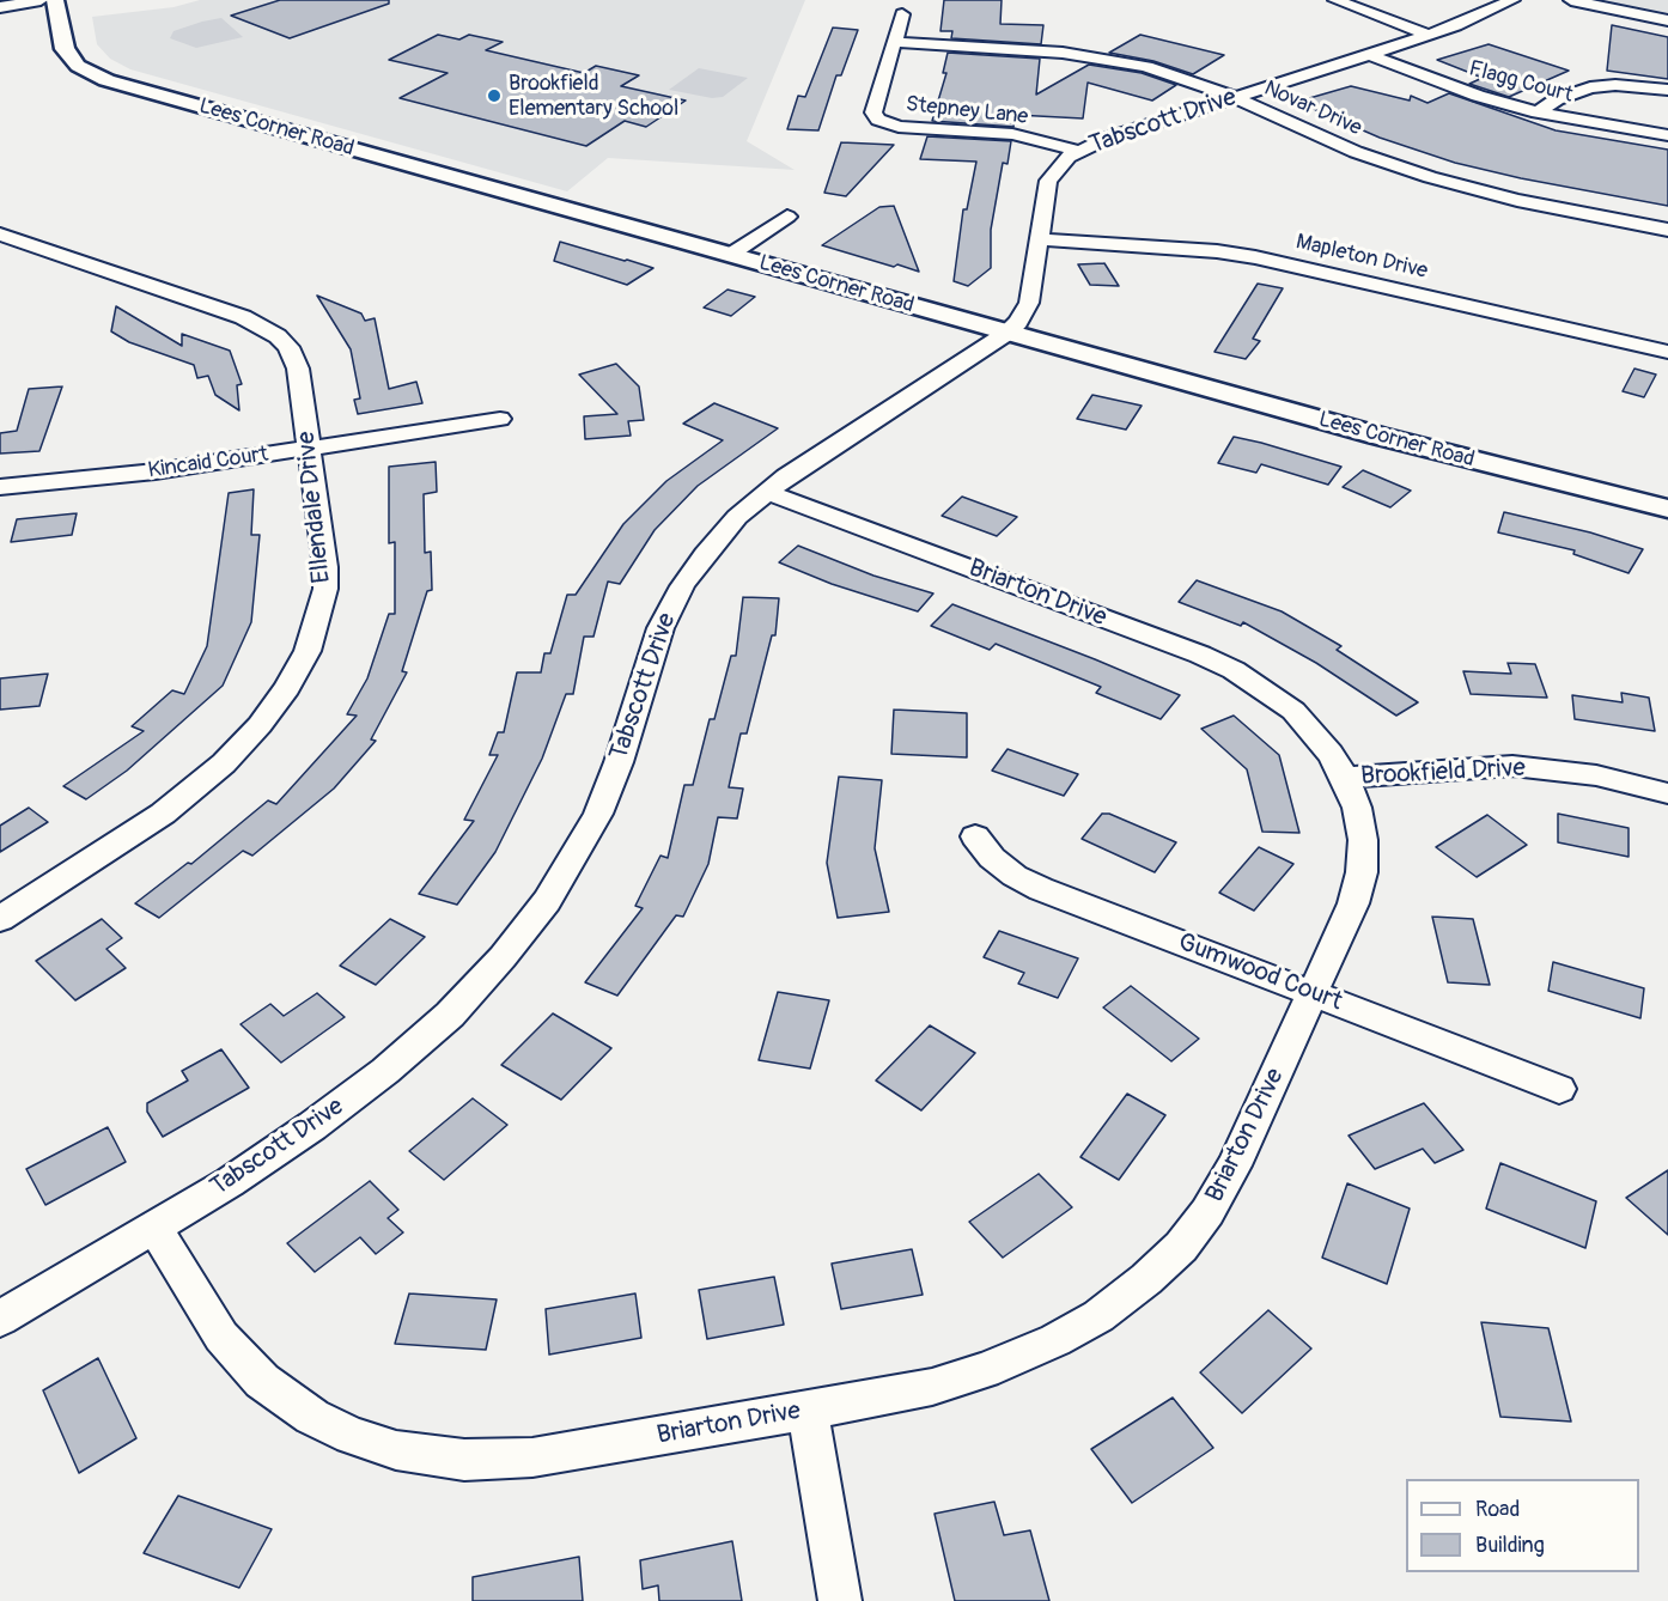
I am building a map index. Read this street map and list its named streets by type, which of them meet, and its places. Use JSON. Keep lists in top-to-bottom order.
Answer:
{
  "streets": {
    "street": [
      "Flagg Court",
      "Novar Drive",
      "Stepney Lane",
      "Tabscott Drive",
      "Lees Corner Road",
      "Mapleton Drive",
      "Kincaid Court",
      "Ellendale Drive",
      "Briarton Drive",
      "Brookfield Drive",
      "Gumwood Court"
    ]
  },
  "crossings": [
    ["Flagg Court", "Tabscott Drive"],
    ["Novar Drive", "Stepney Lane"],
    ["Novar Drive", "Tabscott Drive"],
    ["Stepney Lane", "Tabscott Drive"],
    ["Tabscott Drive", "Lees Corner Road"],
    ["Tabscott Drive", "Mapleton Drive"],
    ["Tabscott Drive", "Briarton Drive"],
    ["Kincaid Court", "Ellendale Drive"],
    ["Briarton Drive", "Brookfield Drive"],
    ["Briarton Drive", "Gumwood Court"]
  ],
  "places": ["Brookfield Elementary School"],
  "legend": ["Road", "Building"]
}
